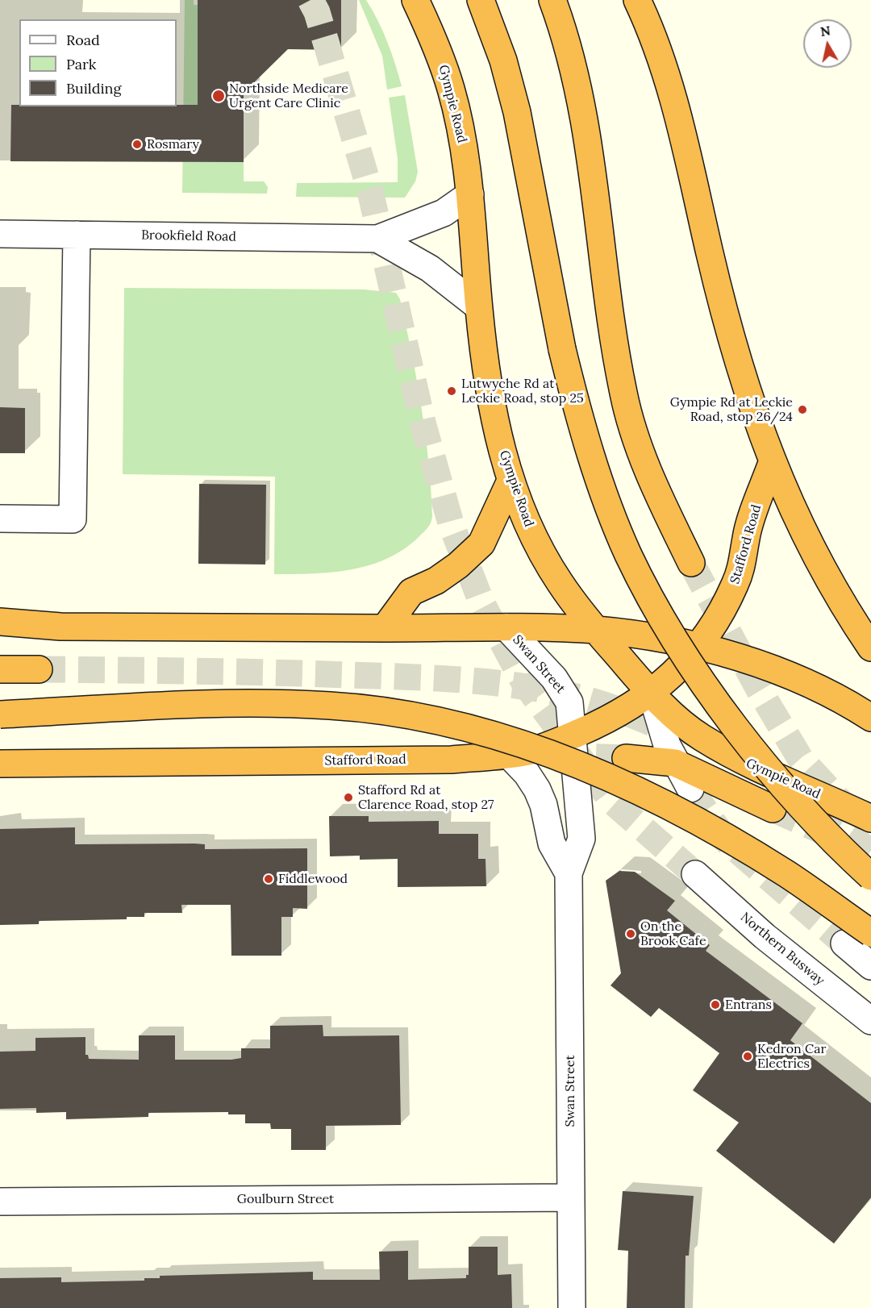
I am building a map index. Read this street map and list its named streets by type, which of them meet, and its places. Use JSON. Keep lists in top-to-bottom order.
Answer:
{
  "streets": {
    "highway": ["Gympie Road", "Stafford Road"],
    "street": [
      "Brookfield Road",
      "Swan Street",
      "Northern Busway",
      "Goulburn Street"
    ]
  },
  "crossings": [
    ["Gympie Road", "Brookfield Road"],
    ["Gympie Road", "Stafford Road"],
    ["Stafford Road", "Swan Street"],
    ["Swan Street", "Goulburn Street"]
  ],
  "places": [
    "Northside Medicare Urgent Care Clinic",
    "Rosmary",
    "Lutwyche Rd at Leckie Road, stop 25",
    "Gympie Rd at Leckie Road, stop 26/24",
    "Stafford Rd at Clarence Road, stop 27",
    "Fiddlewood",
    "On the Brook Cafe",
    "Entrans",
    "Kedron Car Electrics"
  ],
  "legend": ["Road", "Park", "Building"],
  "north": "top"
}
